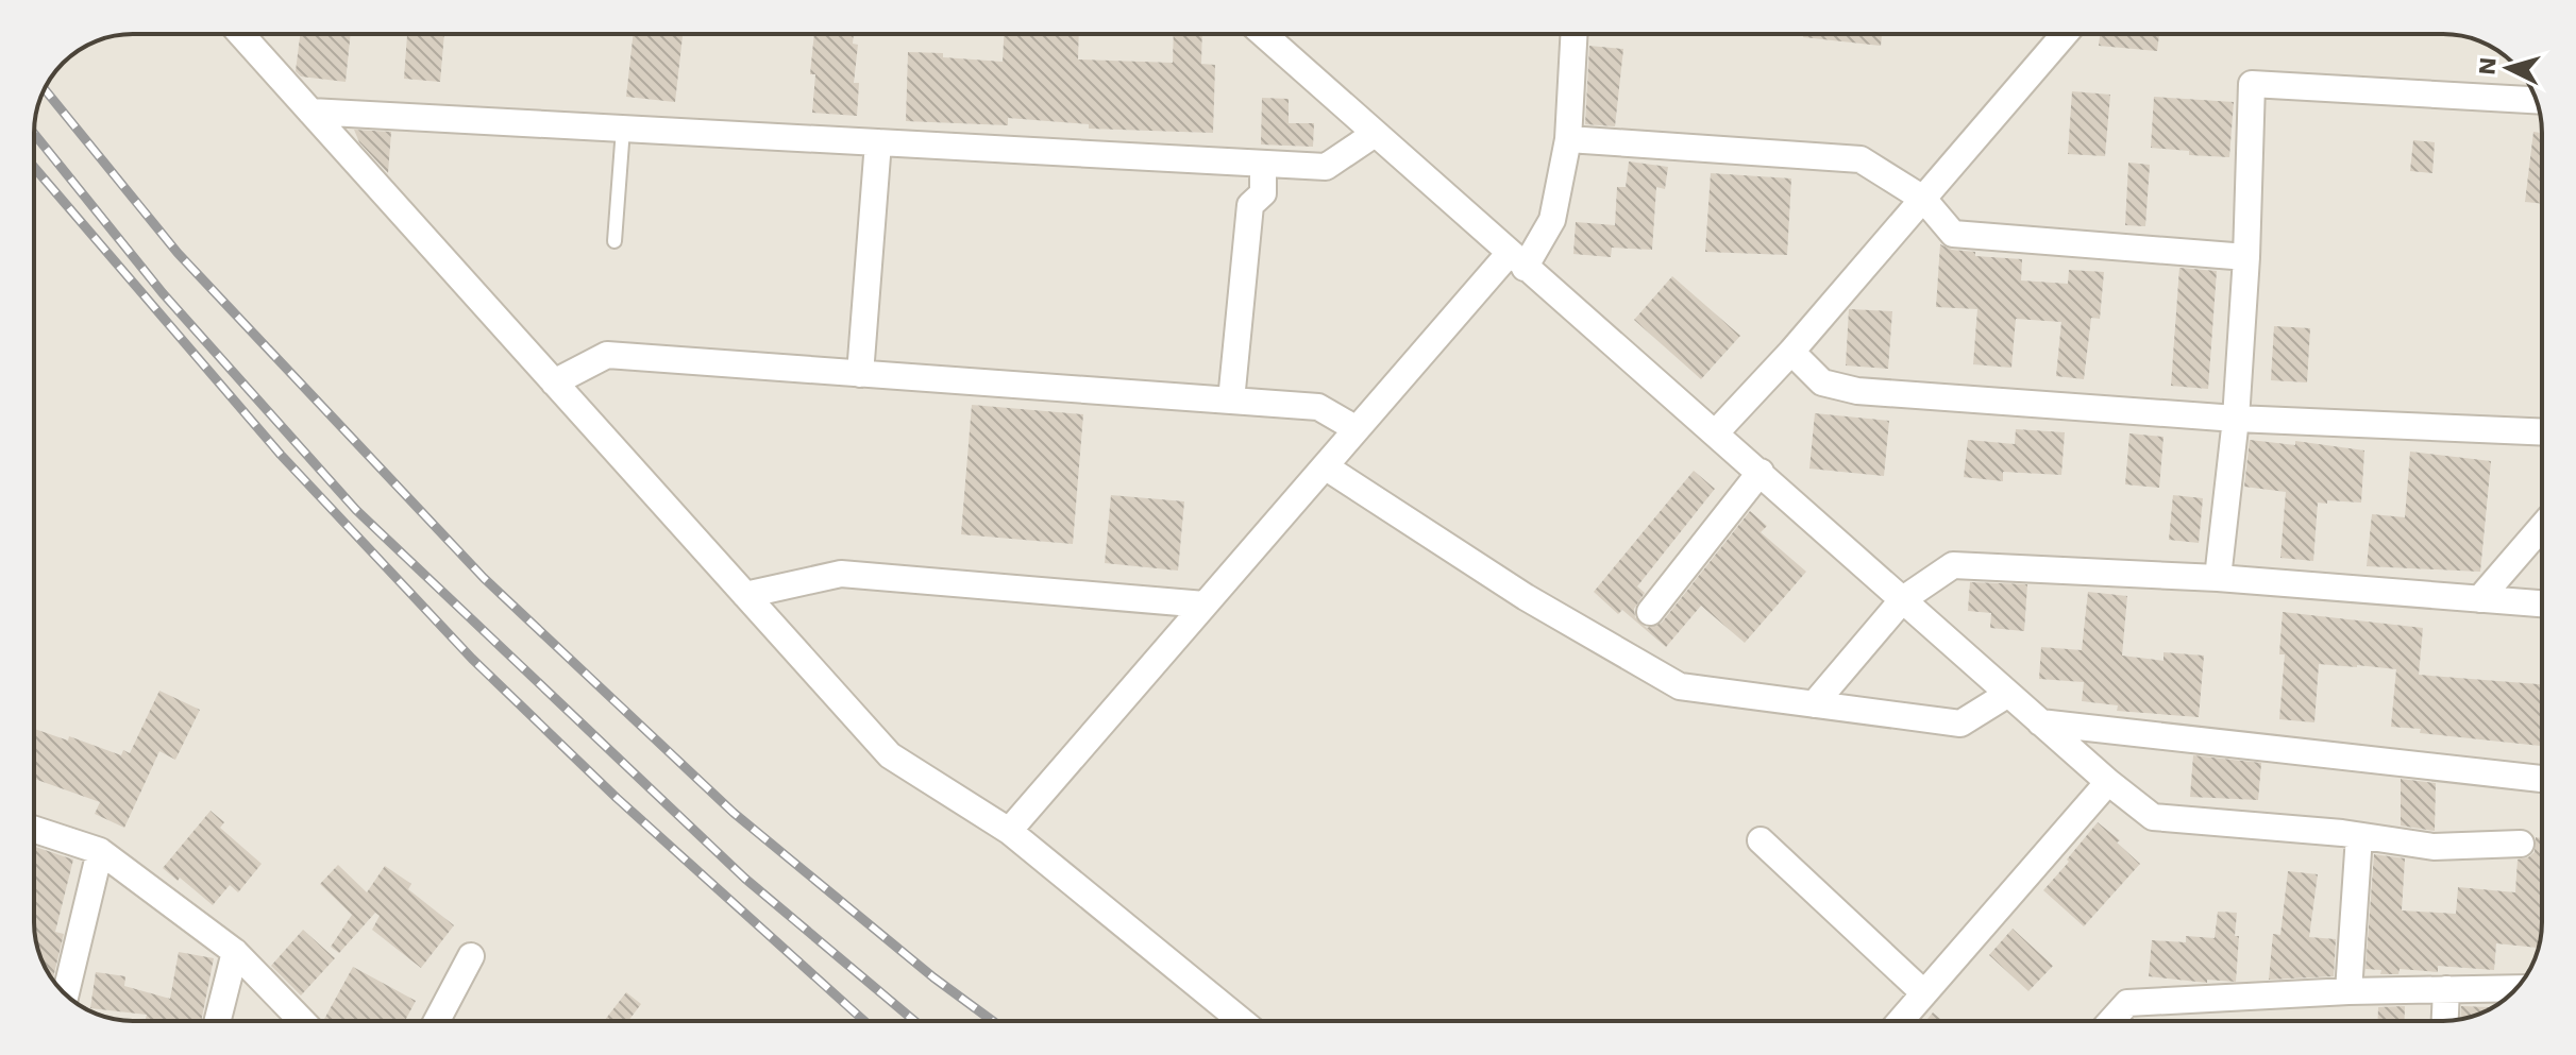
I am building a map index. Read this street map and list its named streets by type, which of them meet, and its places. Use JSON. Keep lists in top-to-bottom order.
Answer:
{
  "north": "left"
}
